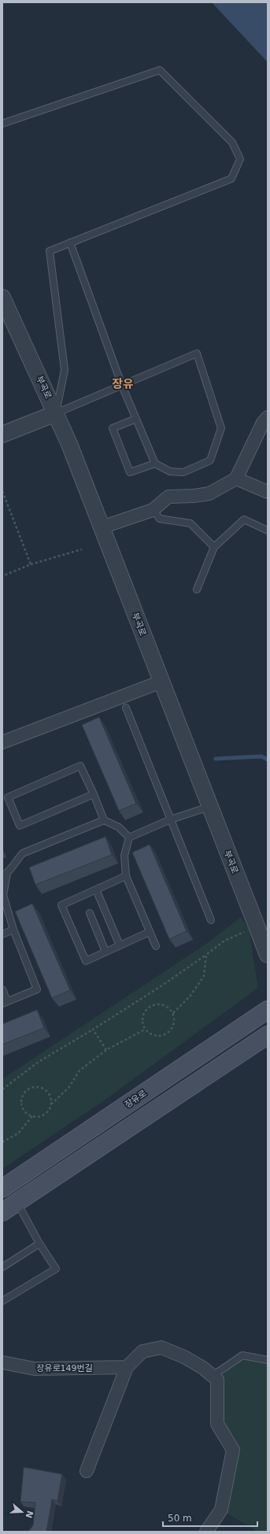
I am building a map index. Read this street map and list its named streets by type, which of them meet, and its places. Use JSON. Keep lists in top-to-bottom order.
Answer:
{
  "streets": {
    "main road": ["장유로"],
    "street": ["부곡로", "장유로149번길"]
  },
  "districts": ["장유"],
  "scale_bar": "50 m",
  "north": "right"
}
